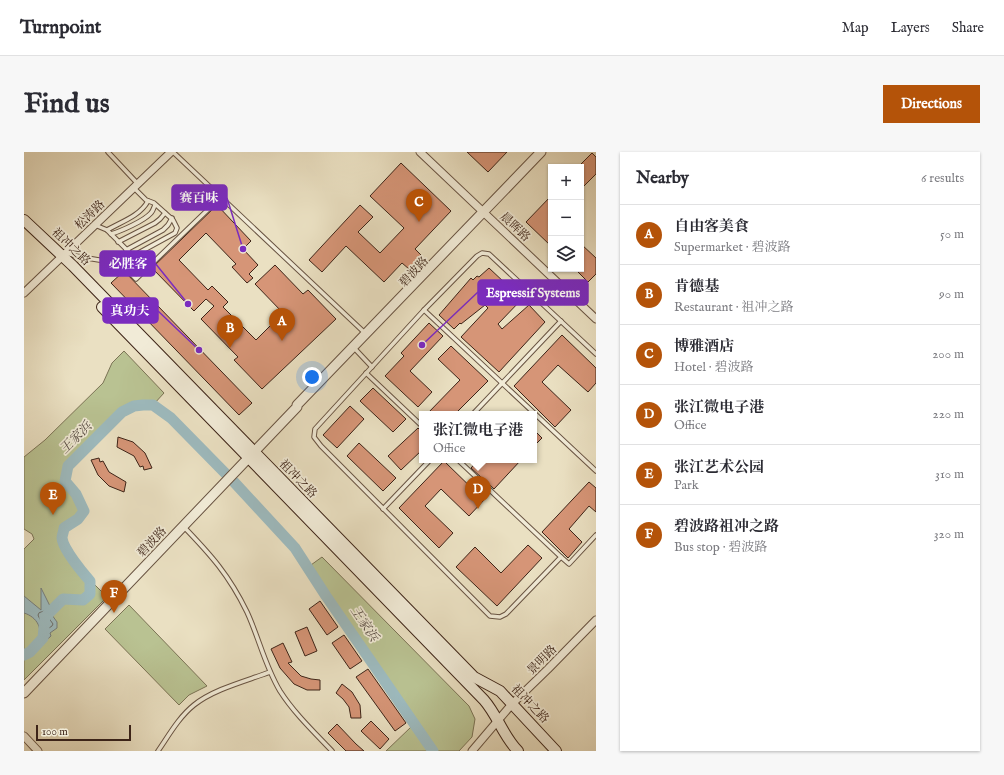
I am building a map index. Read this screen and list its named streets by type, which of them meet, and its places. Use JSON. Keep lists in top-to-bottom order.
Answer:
{
  "streets": {
    "main road": ["祖冲之路"],
    "street": [
      "松涛路",
      "晨晖路",
      "碧波路",
      "景明路"
    ]
  },
  "crossings": [
    ["松涛路", "祖冲之路"],
    ["晨晖路", "碧波路"],
    ["祖冲之路", "碧波路"],
    ["祖冲之路", "景明路"]
  ],
  "water": ["王家浜"],
  "places": [
    "赛百味",
    "必胜客",
    "Espressif Systems",
    "真功夫"
  ],
  "scale_bar": "100 m",
  "page": {
    "header": "Turnpoint",
    "nav": ["Map", "Layers", "Share"],
    "buttons": "Directions",
    "title": "Find us",
    "heading": ["Nearby", "6 results"],
    "map_buttons": ["+", "−"],
    "pins": [
      "C",
      "A",
      "B",
      "D",
      "E",
      "F"
    ],
    "list": [
      {
        "mark": "A",
        "name": "自由客美食",
        "note": "Supermarket · 碧波路",
        "value": "50 m"
      },
      {
        "mark": "B",
        "name": "肯德基",
        "note": "Restaurant · 祖冲之路",
        "value": "90 m"
      },
      {
        "mark": "C",
        "name": "博雅酒店",
        "note": "Hotel · 碧波路",
        "value": "200 m"
      },
      {
        "mark": "D",
        "name": "张江微电子港",
        "note": "Office",
        "value": "220 m"
      },
      {
        "mark": "E",
        "name": "张江艺术公园",
        "note": "Park",
        "value": "310 m"
      },
      {
        "mark": "F",
        "name": "碧波路祖冲之路",
        "note": "Bus stop · 碧波路",
        "value": "320 m"
      }
    ],
    "popup": ["张江微电子港", "Office"],
    "scale": "100 m"
  }
}
